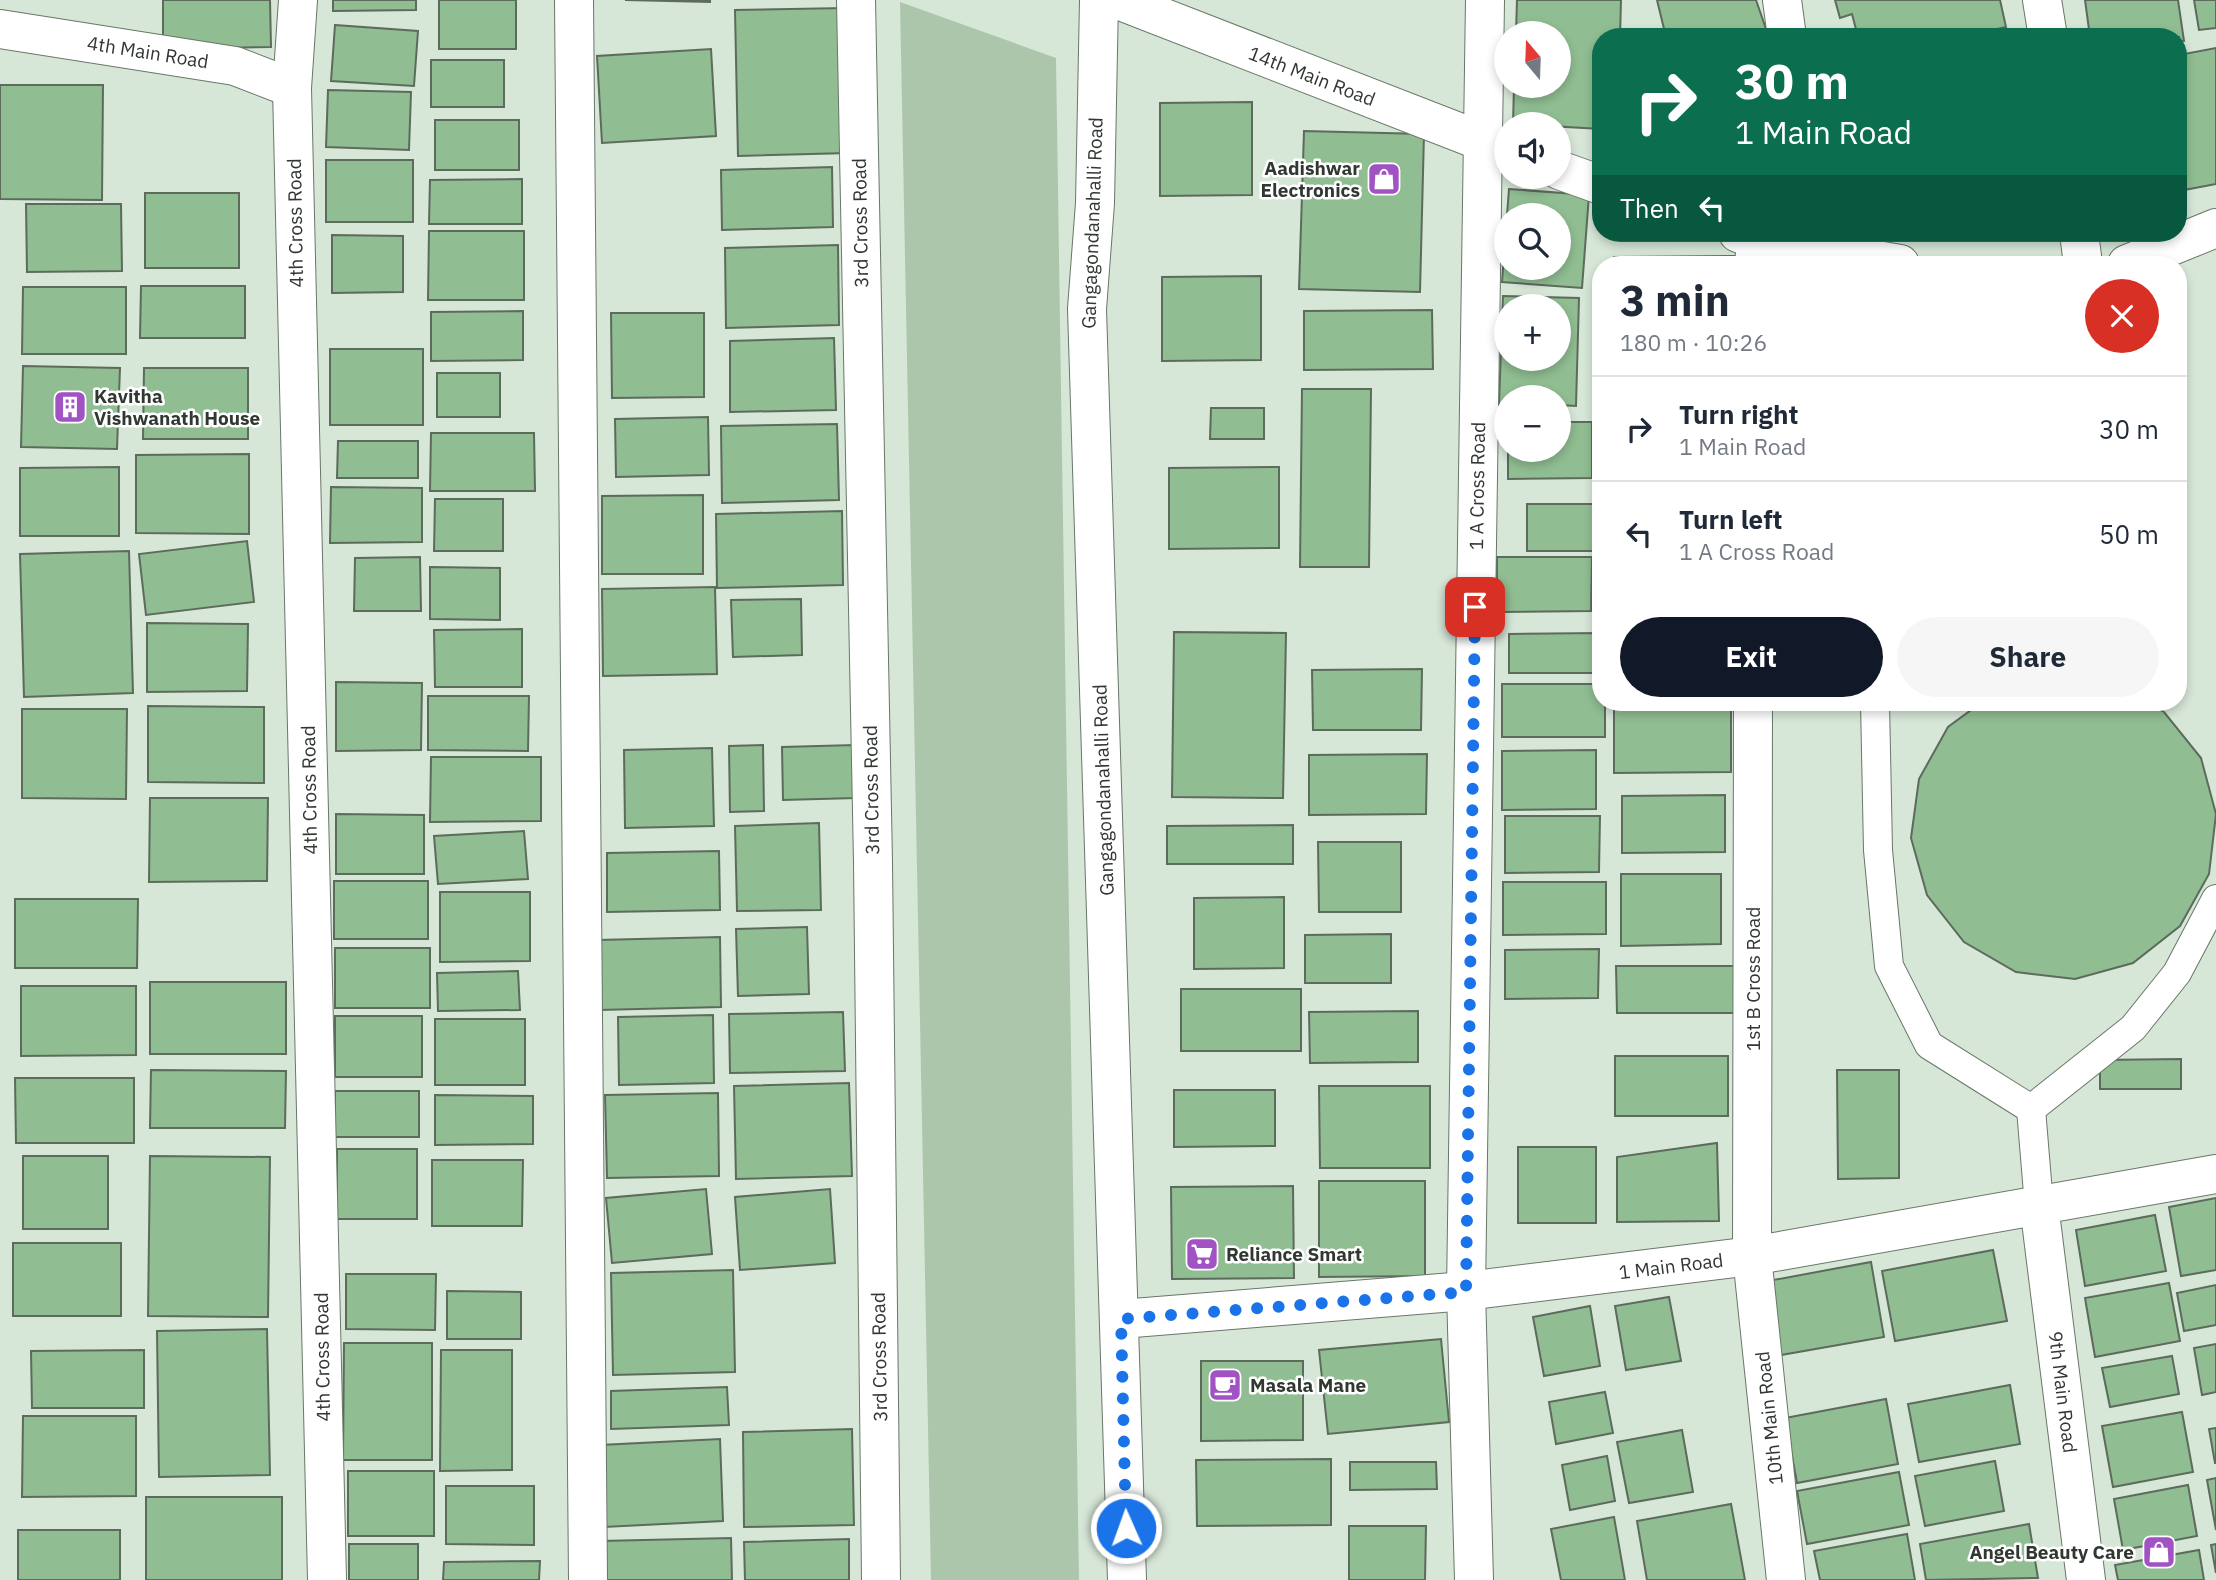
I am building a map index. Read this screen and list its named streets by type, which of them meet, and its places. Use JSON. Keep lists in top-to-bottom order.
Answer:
{
  "streets": {
    "street": [
      "4th Main Road",
      "14th Main Road",
      "4th Cross Road",
      "3rd Cross Road",
      "Gangagondanahalli Road",
      "1 A Cross Road",
      "1st B Cross Road",
      "1 Main Road",
      "9th Main Road",
      "10th Main Road"
    ]
  },
  "crossings": [
    ["4th Main Road", "4th Cross Road"],
    ["14th Main Road", "1 A Cross Road"],
    ["Gangagondanahalli Road", "1 Main Road"],
    ["1 A Cross Road", "1 Main Road"],
    ["1st B Cross Road", "1 Main Road"],
    ["1st B Cross Road", "10th Main Road"],
    ["1 Main Road", "9th Main Road"],
    ["1 Main Road", "10th Main Road"]
  ],
  "places": {
    "shop": ["Aadishwar Electronics", "Angel Beauty Care"],
    "building": ["Kavitha Vishwanath House"],
    "supermarket": ["Reliance Smart"],
    "cafe": ["Masala Mane"]
  },
  "north": "top",
  "page": {
    "map_buttons": ["+", "−"],
    "turn": ["30 m", "1 Main Road"],
    "then": "Then",
    "heading": ["3 min", "180 m · 10:26"],
    "list": [
      {
        "name": "Turn right",
        "note": "1 Main Road",
        "value": "30 m"
      },
      {
        "name": "Turn left",
        "note": "1 A Cross Road",
        "value": "50 m"
      }
    ],
    "buttons": ["Exit", "Share"]
  }
}
